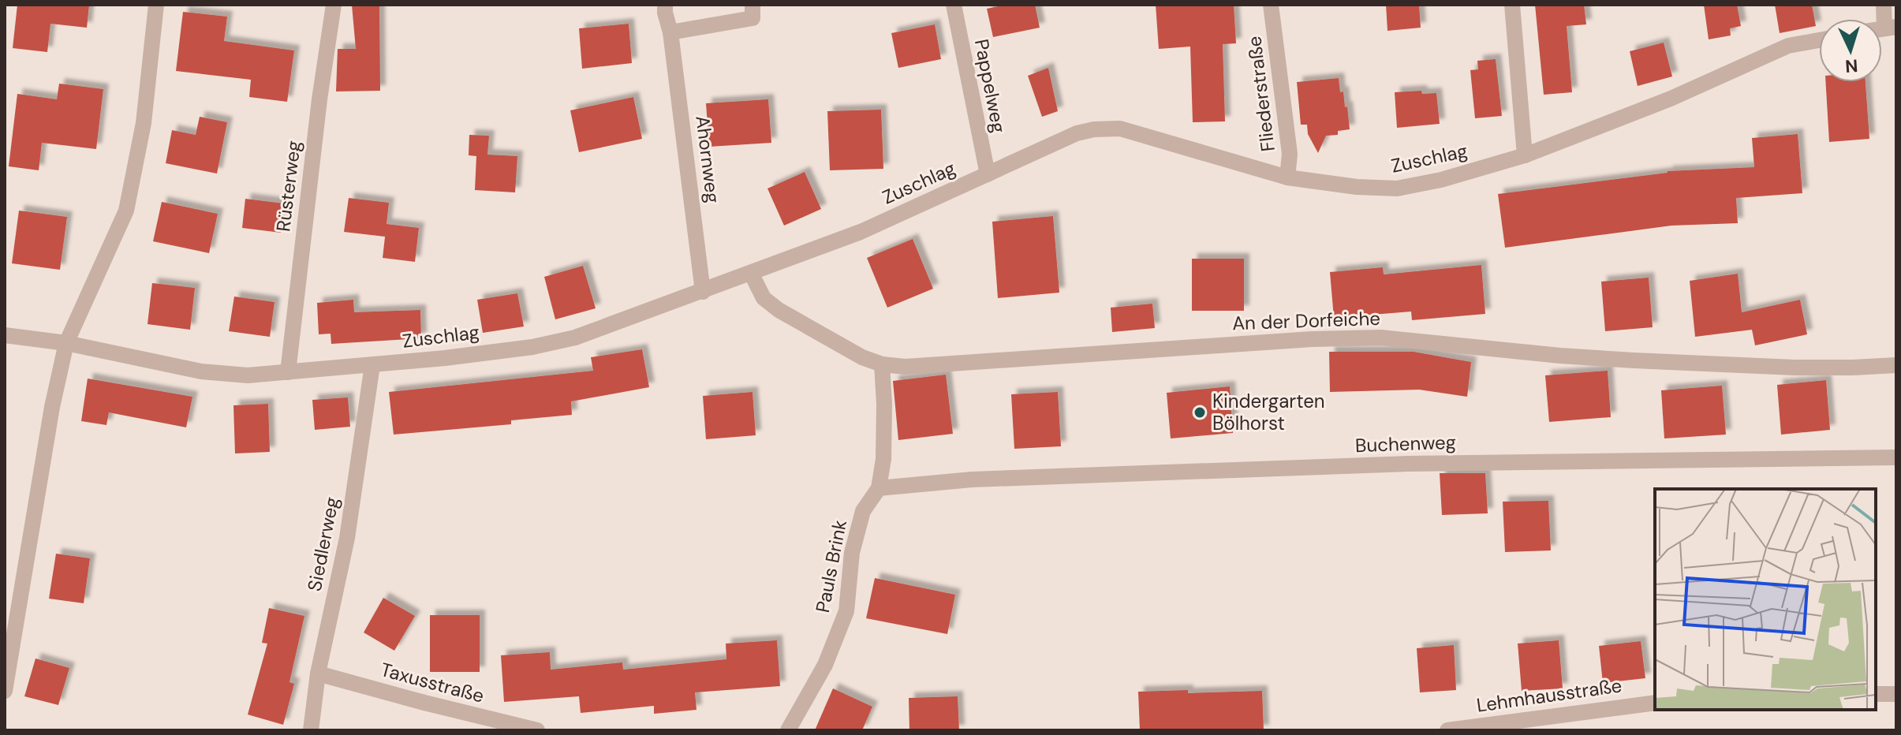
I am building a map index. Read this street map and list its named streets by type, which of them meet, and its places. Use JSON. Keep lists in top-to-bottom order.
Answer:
{
  "streets": {
    "street": [
      "Pappelweg",
      "Fliederstraße",
      "Zuschlag",
      "Ahornweg",
      "Rüsterweg",
      "An der Dorfeiche",
      "Buchenweg",
      "Siedlerweg",
      "Pauls Brink",
      "Taxusstraße",
      "Lehmhausstraße"
    ]
  },
  "crossings": [
    ["Pappelweg", "Zuschlag"],
    ["Fliederstraße", "Zuschlag"],
    ["Zuschlag", "Ahornweg"],
    ["Zuschlag", "Rüsterweg"],
    ["Zuschlag", "An der Dorfeiche"],
    ["Zuschlag", "Siedlerweg"],
    ["An der Dorfeiche", "Pauls Brink"],
    ["Buchenweg", "Pauls Brink"],
    ["Siedlerweg", "Taxusstraße"]
  ],
  "places": ["Kindergarten Bölhorst"],
  "north": "bottom"
}
